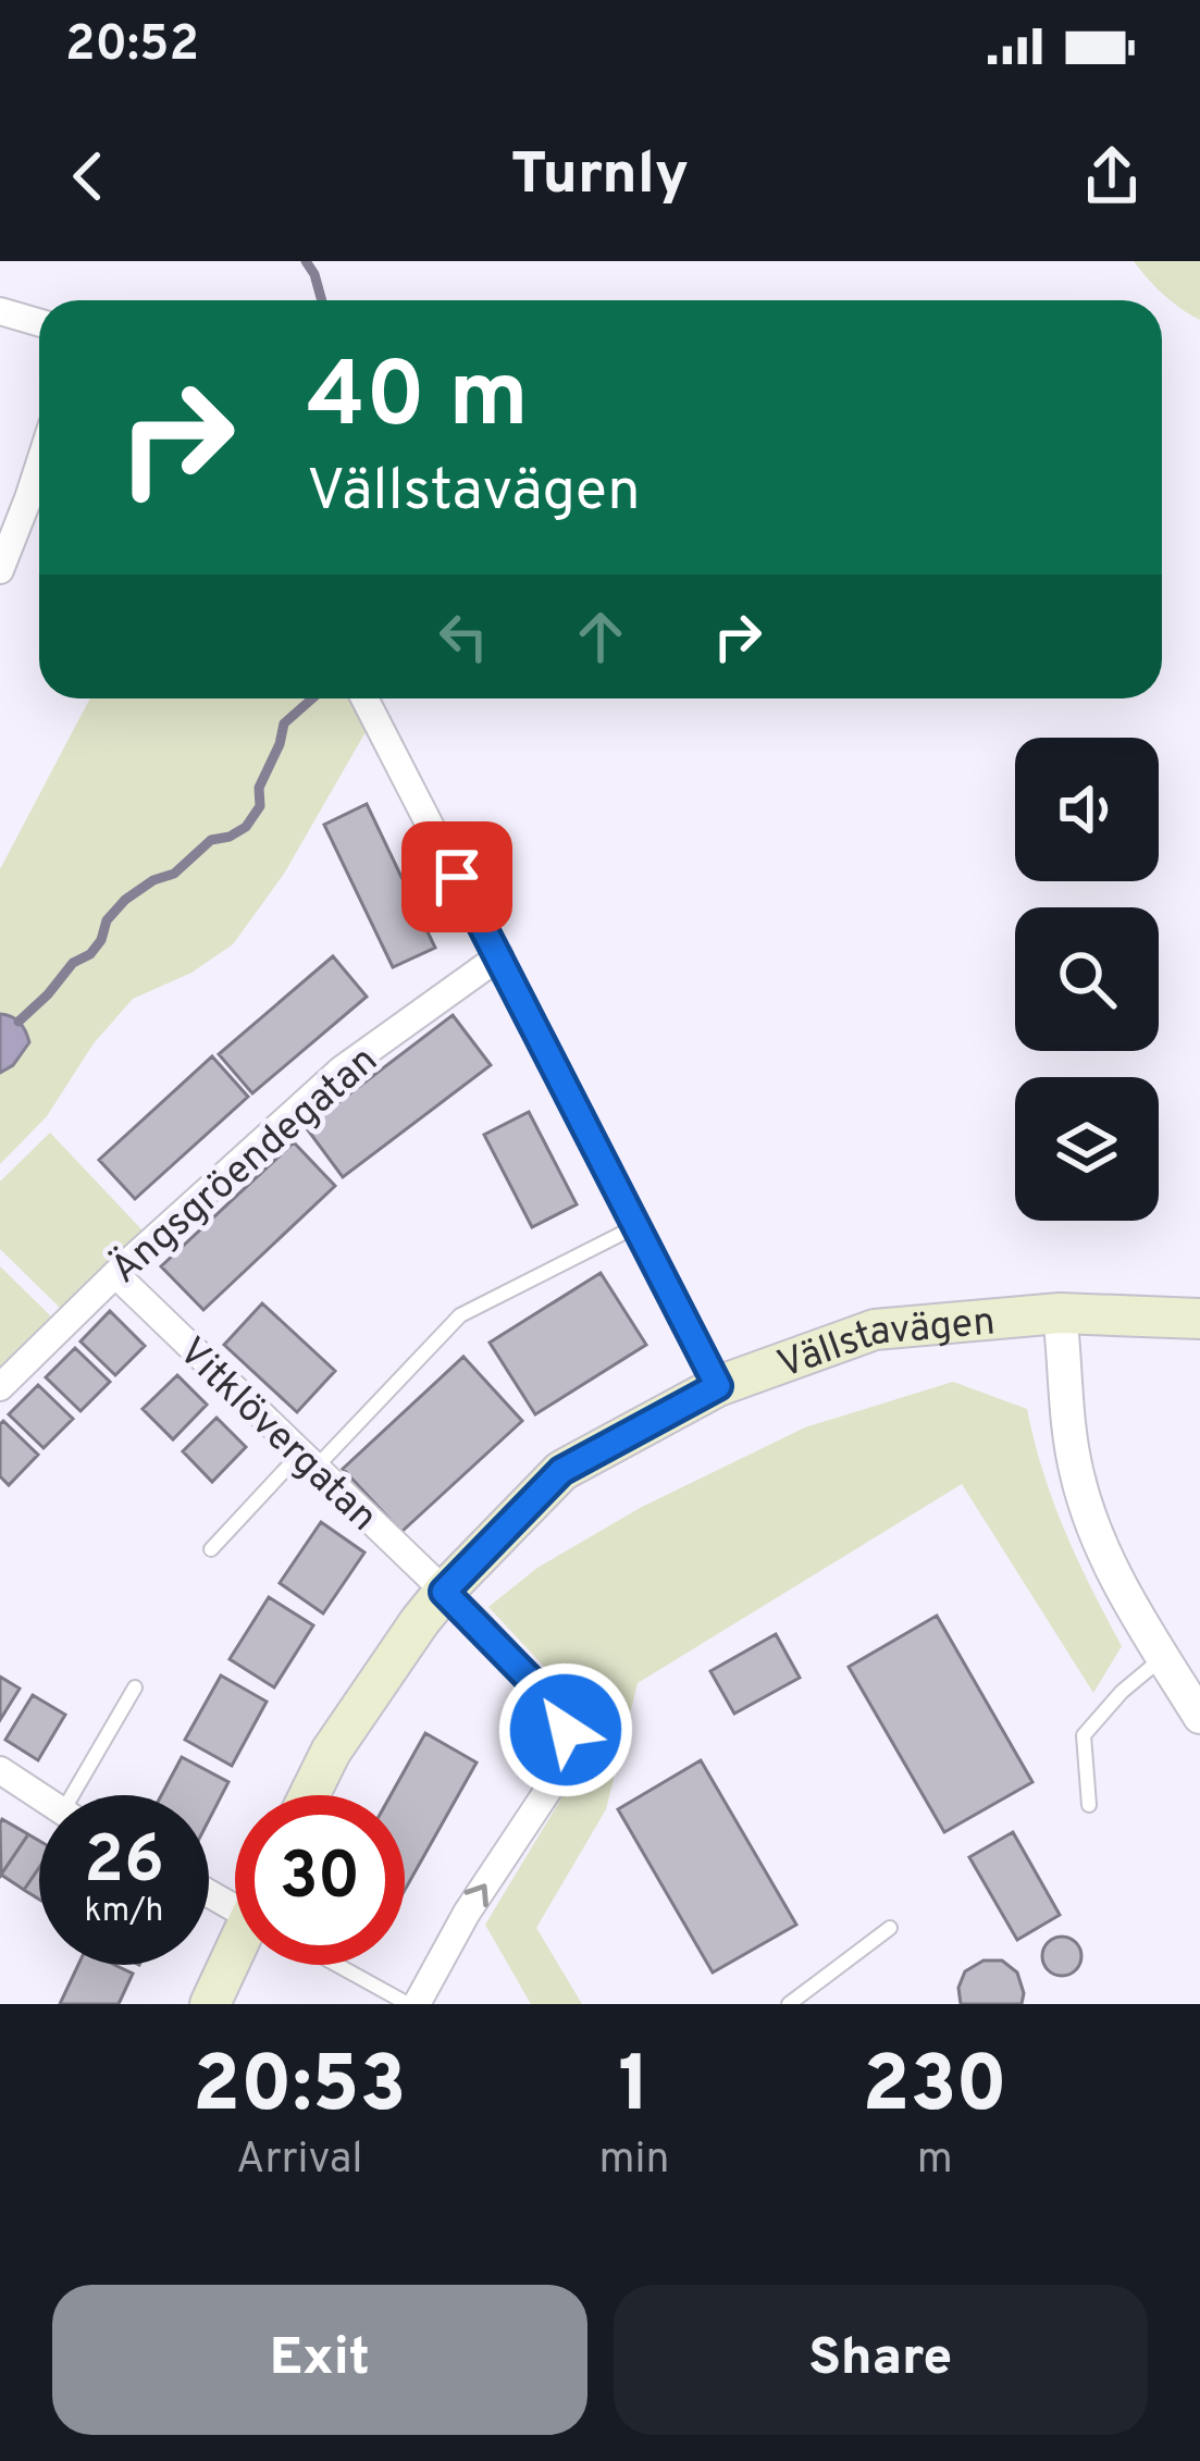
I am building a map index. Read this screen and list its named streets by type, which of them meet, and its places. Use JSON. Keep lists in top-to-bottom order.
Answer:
{
  "streets": {
    "main road": ["Vällstavägen"],
    "street": ["Ängsgröendegatan", "Vitklövergatan"]
  },
  "crossings": [
    ["Ängsgröendegatan", "Vitklövergatan"],
    ["Vällstavägen", "Vitklövergatan"]
  ],
  "one_way": ["Vitklövergatan"],
  "page": {
    "status": "20:52",
    "header": "Turnly",
    "turn": ["40 m", "Vällstavägen"],
    "speed": "26 km/h",
    "limit": "30",
    "eta": [
      "20:53",
      "Arrival",
      "1",
      "min",
      "230",
      "m"
    ],
    "buttons": ["Exit", "Share"]
  }
}
